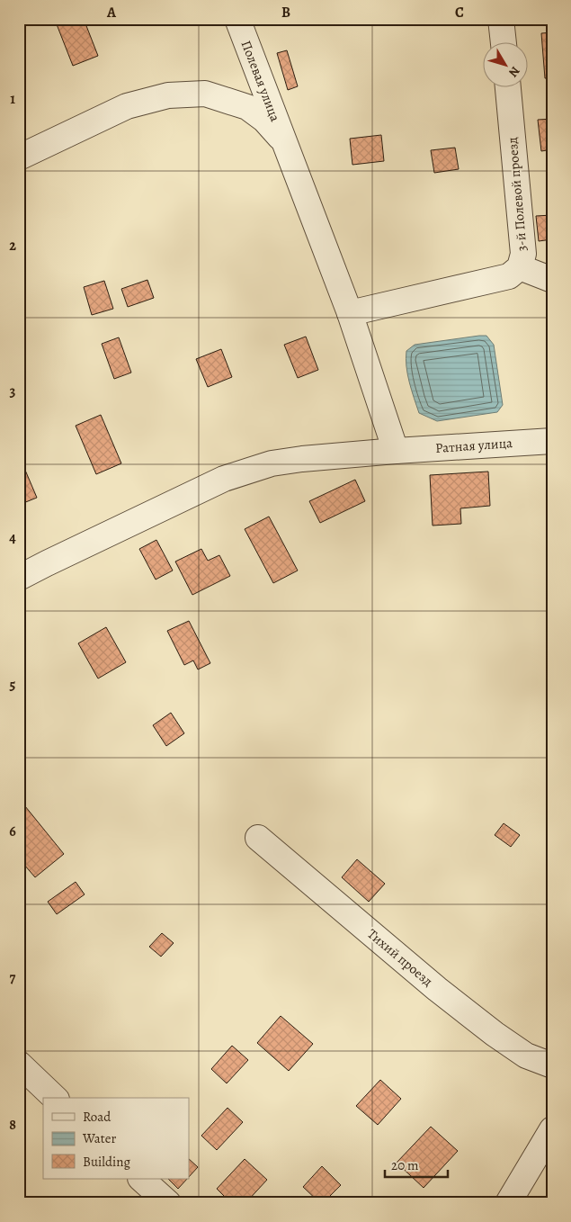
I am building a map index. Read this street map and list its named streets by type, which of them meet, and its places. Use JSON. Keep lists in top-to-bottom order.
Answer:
{
  "streets": {
    "street": [
      "Полевая улица",
      "3-й Полевой проезд",
      "Ратная улица",
      "Тихий проезд"
    ]
  },
  "crossings": [
    ["Полевая улица", "3-й Полевой проезд"],
    ["Полевая улица", "Ратная улица"]
  ],
  "legend": ["Road", "Water", "Building"],
  "scale_bar": "20 m",
  "north": "bottom right",
  "grid": {
    "columns": ["A", "B", "C"],
    "rows": [
      "1",
      "2",
      "3",
      "4",
      "5",
      "6",
      "7",
      "8"
    ]
  }
}
